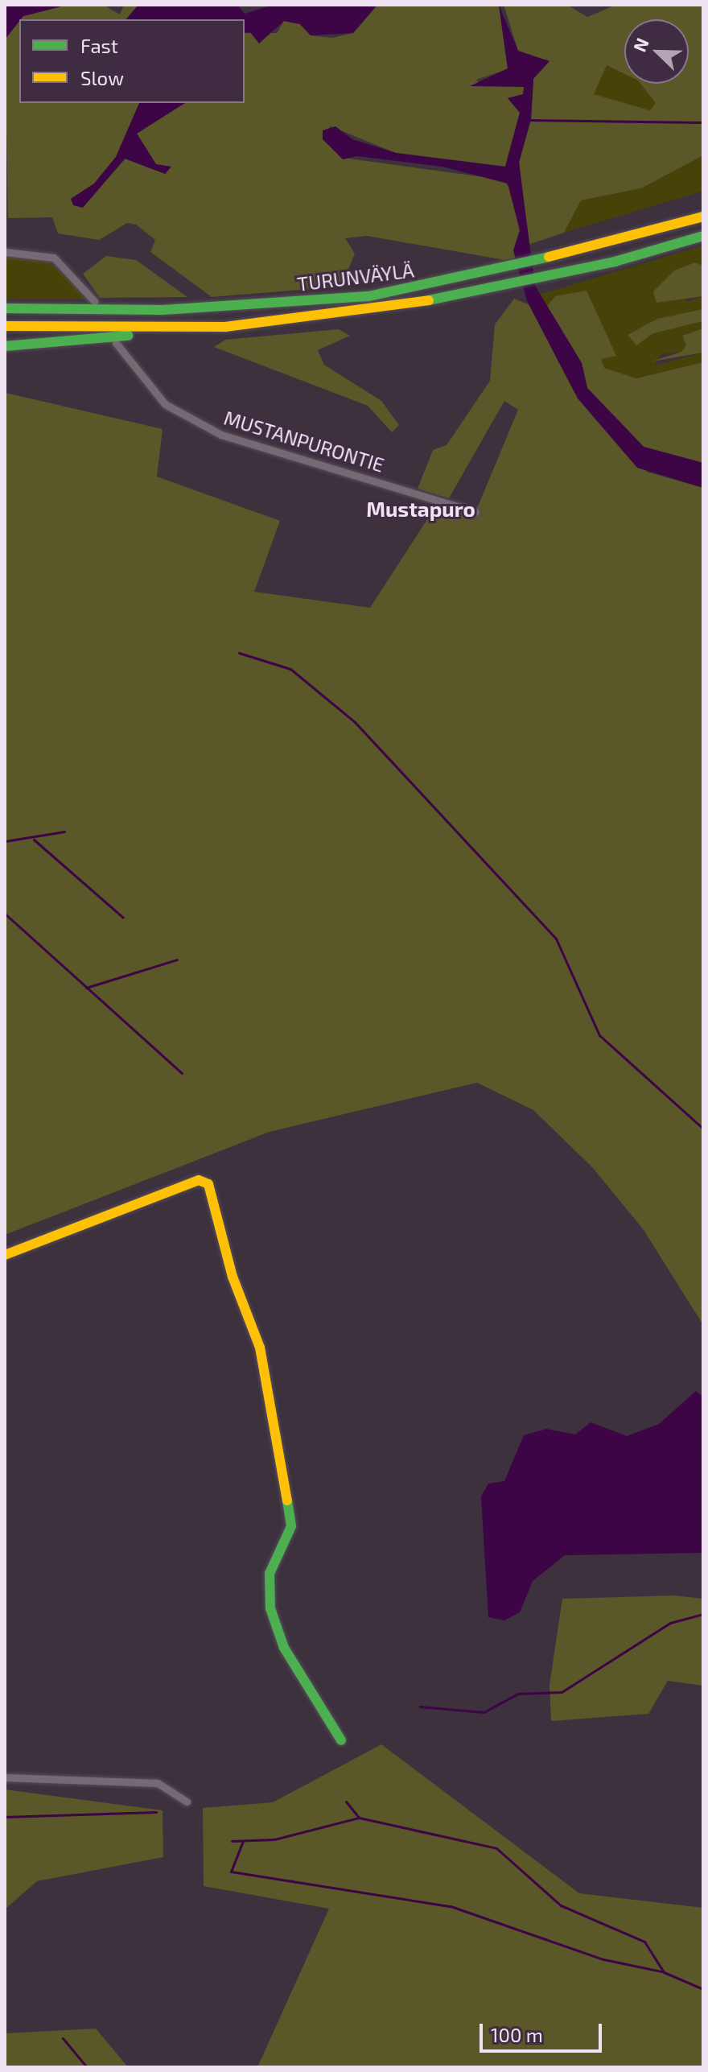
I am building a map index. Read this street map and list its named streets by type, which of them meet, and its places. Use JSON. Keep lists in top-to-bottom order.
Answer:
{
  "streets": {
    "main road": ["TURUNVÄYLÄ"],
    "street": ["MUSTANPURONTIE"]
  },
  "districts": ["Mustapuro"],
  "legend": ["Fast", "Slow"],
  "scale_bar": "100 m",
  "north": "top left"
}
